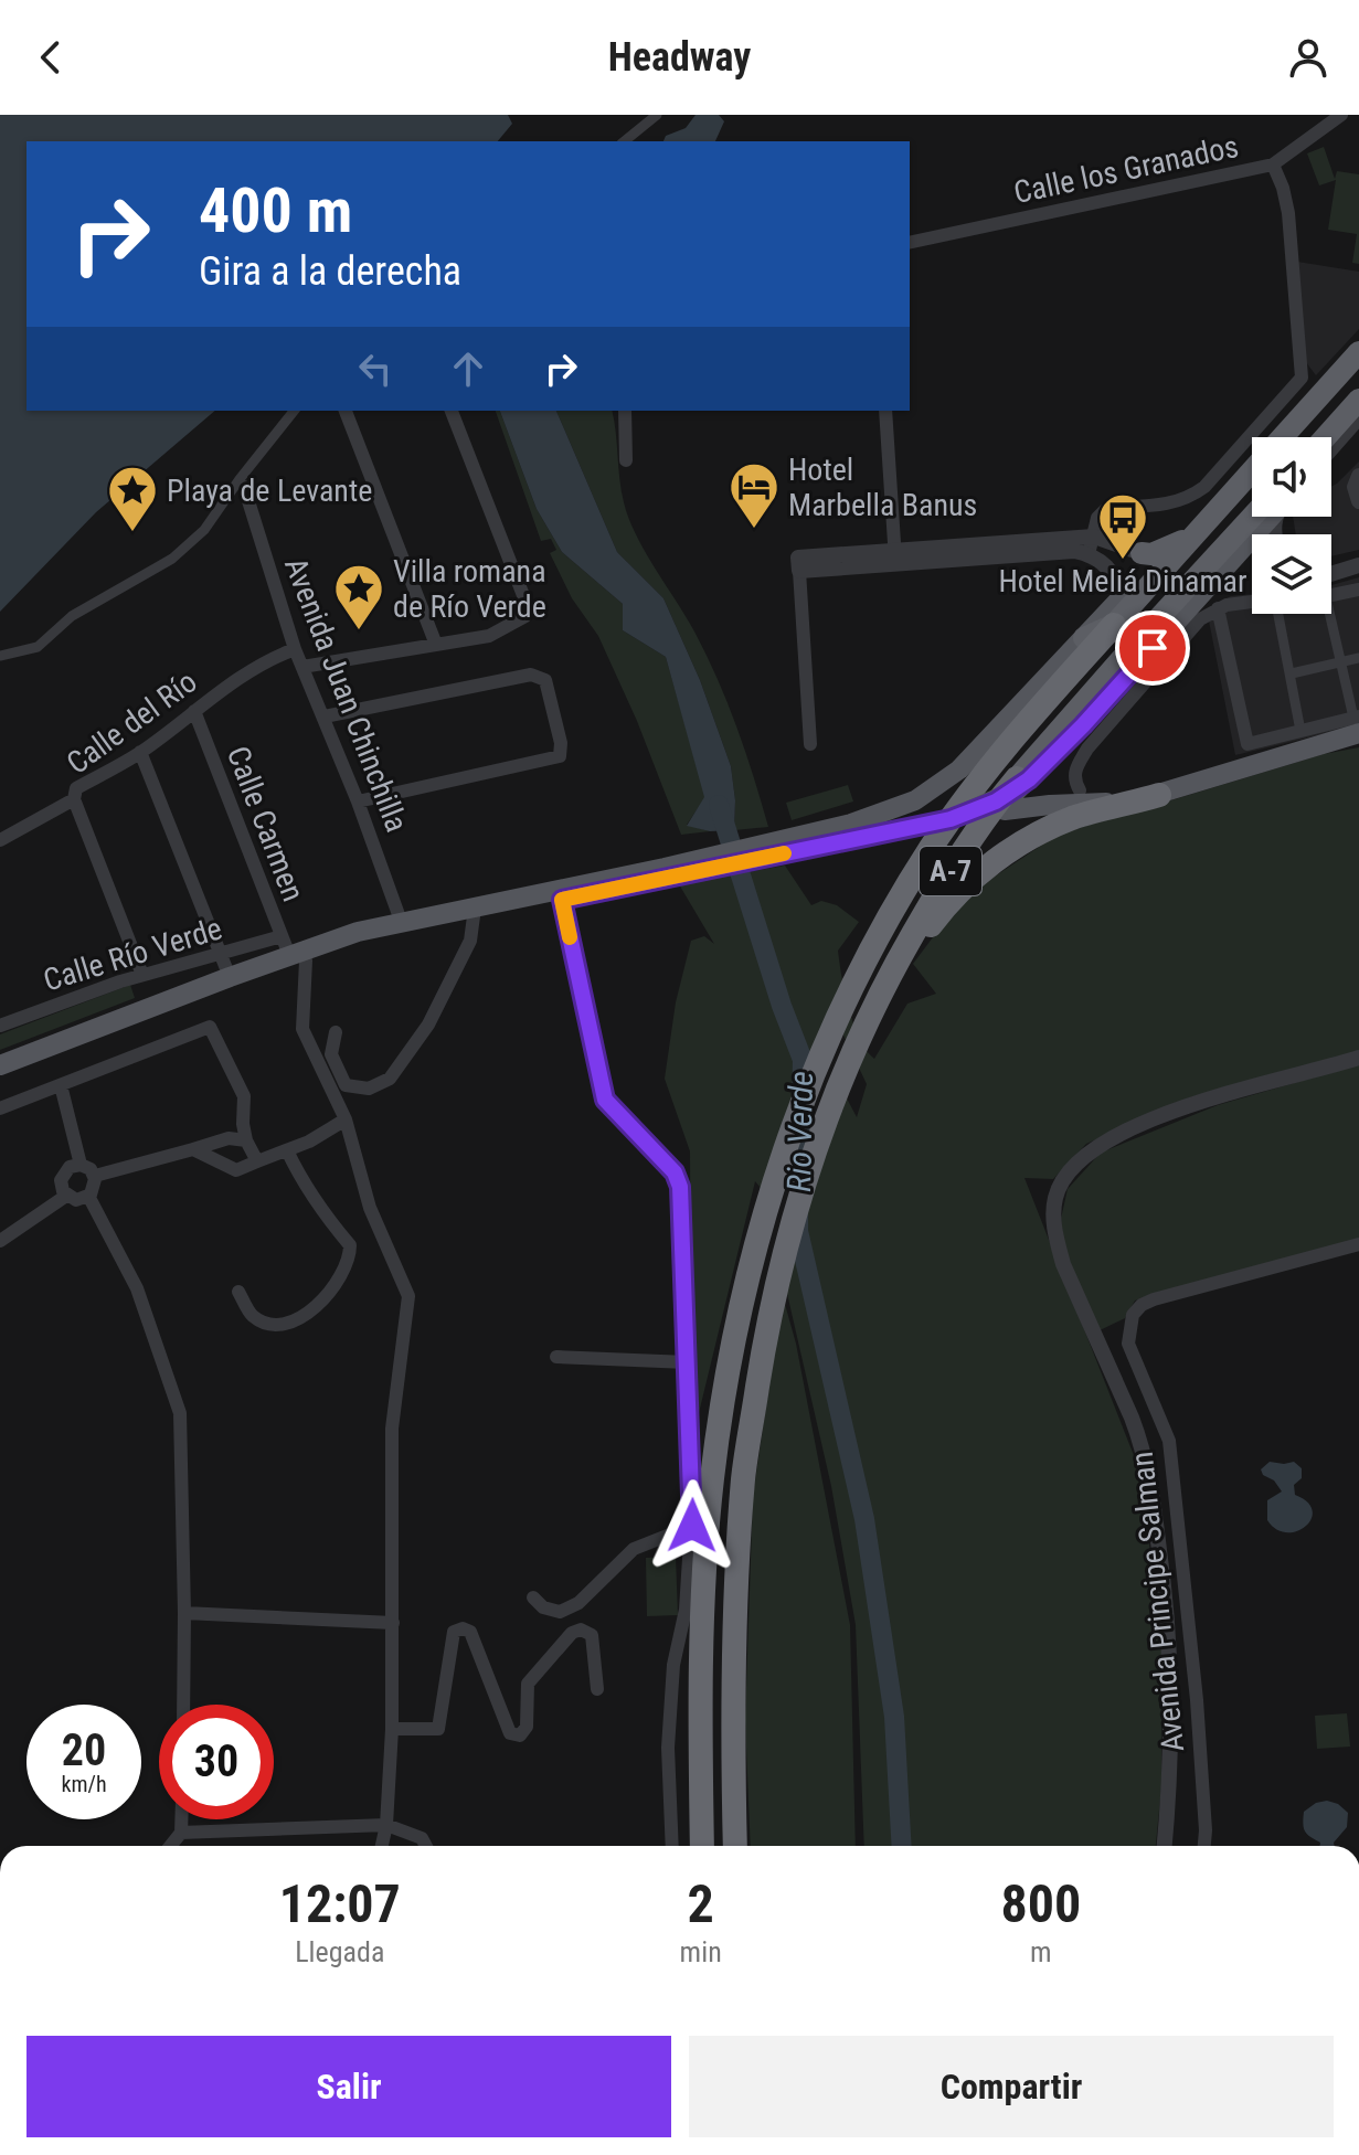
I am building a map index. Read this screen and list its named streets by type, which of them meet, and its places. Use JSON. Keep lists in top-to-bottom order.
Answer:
{
  "streets": {
    "highway": ["A-7"],
    "street": [
      "Calle los Granados",
      "Avenida Juan Chinchilla",
      "Calle del Río",
      "Calle Carmen",
      "Calle Río Verde",
      "Avenida Principe Salman"
    ]
  },
  "crossings": [
    ["Avenida Juan Chinchilla", "Calle del Río"],
    ["Calle del Río", "Calle Carmen"],
    ["Calle Carmen", "Calle Río Verde"]
  ],
  "water": ["Rio Verde"],
  "places": {
    "hotel": ["Hotel Marbella Banus"],
    "place": ["Playa de Levante", "Villa romana de Río Verde"],
    "bus stop": ["Hotel Meliá Dinamar"]
  },
  "page": {
    "header": "Headway",
    "turn": ["400 m", "Gira a la derecha"],
    "speed": "20 km/h",
    "limit": "30",
    "eta": [
      "12:07",
      "Llegada",
      "2",
      "min",
      "800",
      "m"
    ],
    "buttons": ["Salir", "Compartir"]
  }
}
